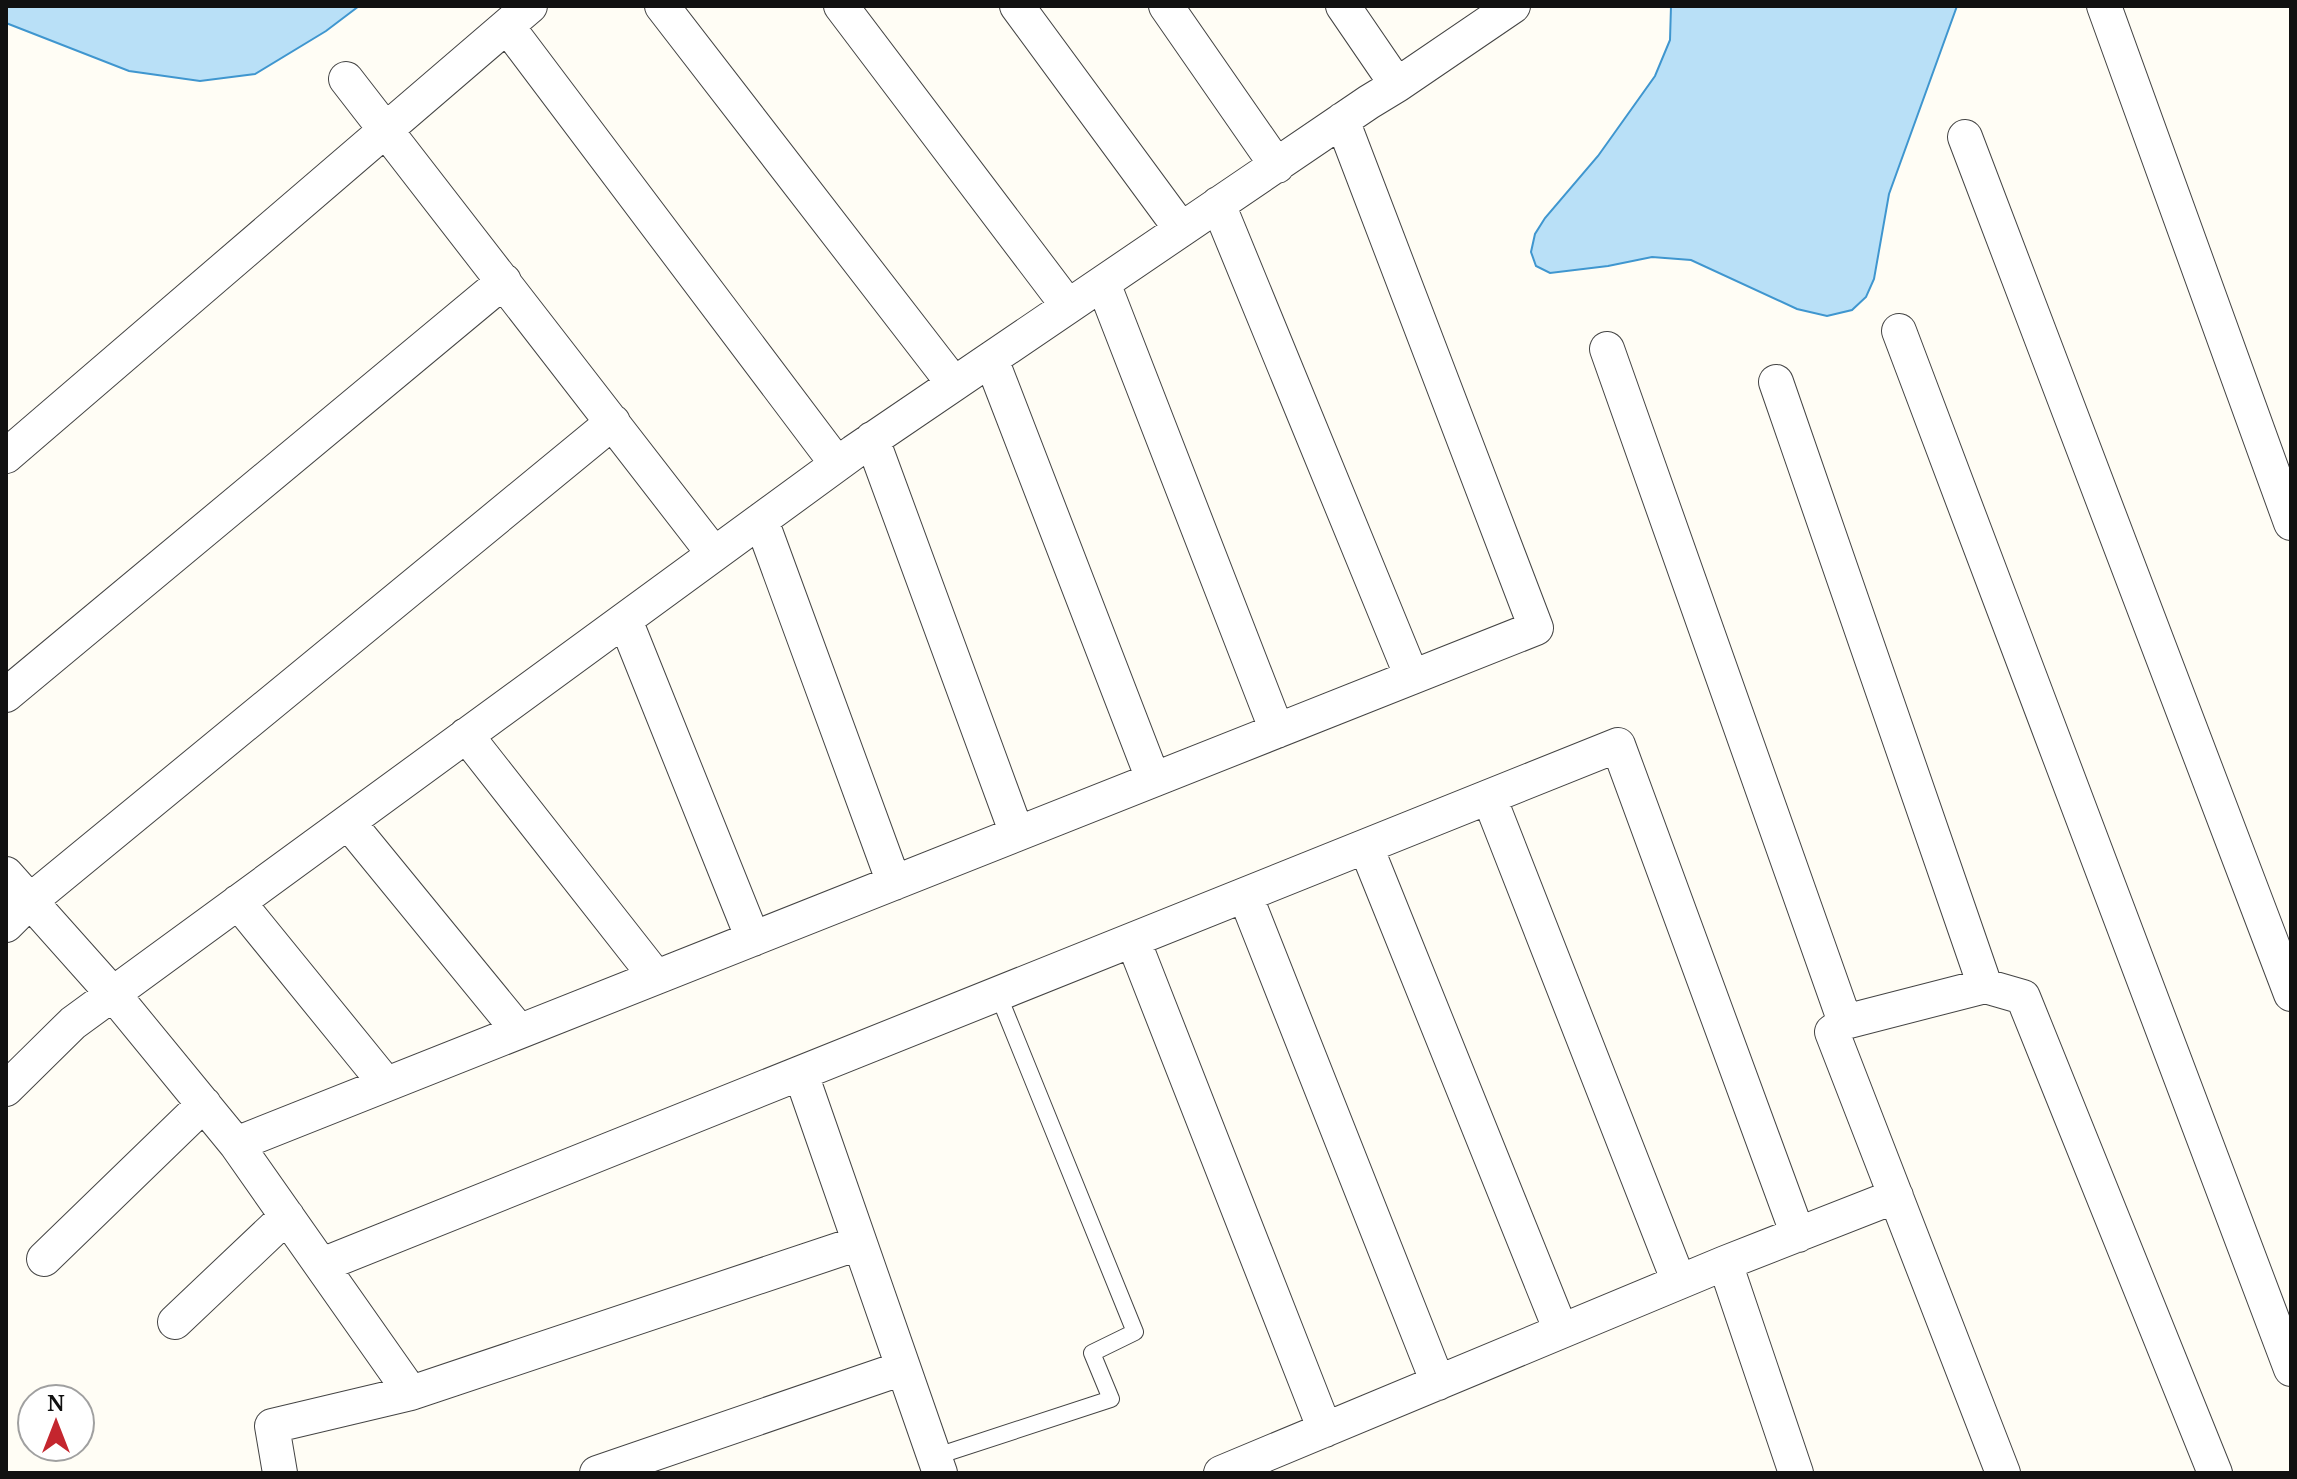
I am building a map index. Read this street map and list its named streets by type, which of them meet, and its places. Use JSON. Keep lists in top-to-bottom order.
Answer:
{
  "north": "top"
}
